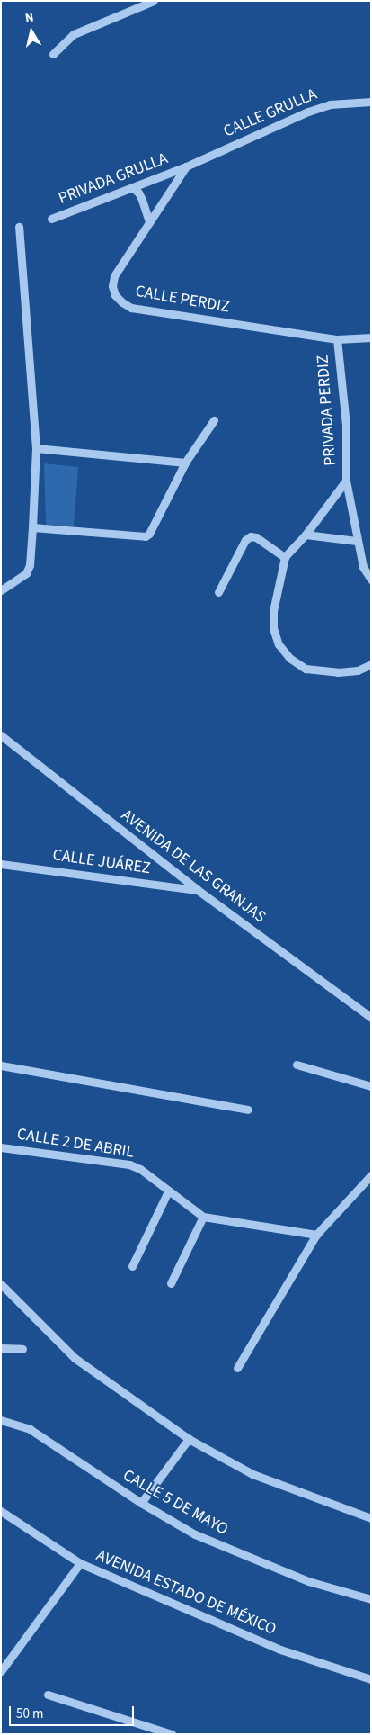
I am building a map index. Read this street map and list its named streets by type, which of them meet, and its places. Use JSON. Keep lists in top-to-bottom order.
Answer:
{
  "streets": {
    "street": [
      "CALLE GRULLA",
      "PRIVADA GRULLA",
      "CALLE PERDIZ",
      "PRIVADA PERDIZ",
      "CALLE JUÁREZ",
      "AVENIDA DE LAS GRANJAS",
      "CALLE 2 DE ABRIL",
      "CALLE 5 DE MAYO",
      "AVENIDA ESTADO DE MÉXICO"
    ]
  },
  "crossings": [
    ["CALLE GRULLA", "PRIVADA GRULLA"],
    ["CALLE GRULLA", "CALLE PERDIZ"],
    ["PRIVADA GRULLA", "CALLE PERDIZ"],
    ["CALLE PERDIZ", "PRIVADA PERDIZ"],
    ["CALLE JUÁREZ", "AVENIDA DE LAS GRANJAS"]
  ],
  "scale_bar": "50 m",
  "north": "top"
}
